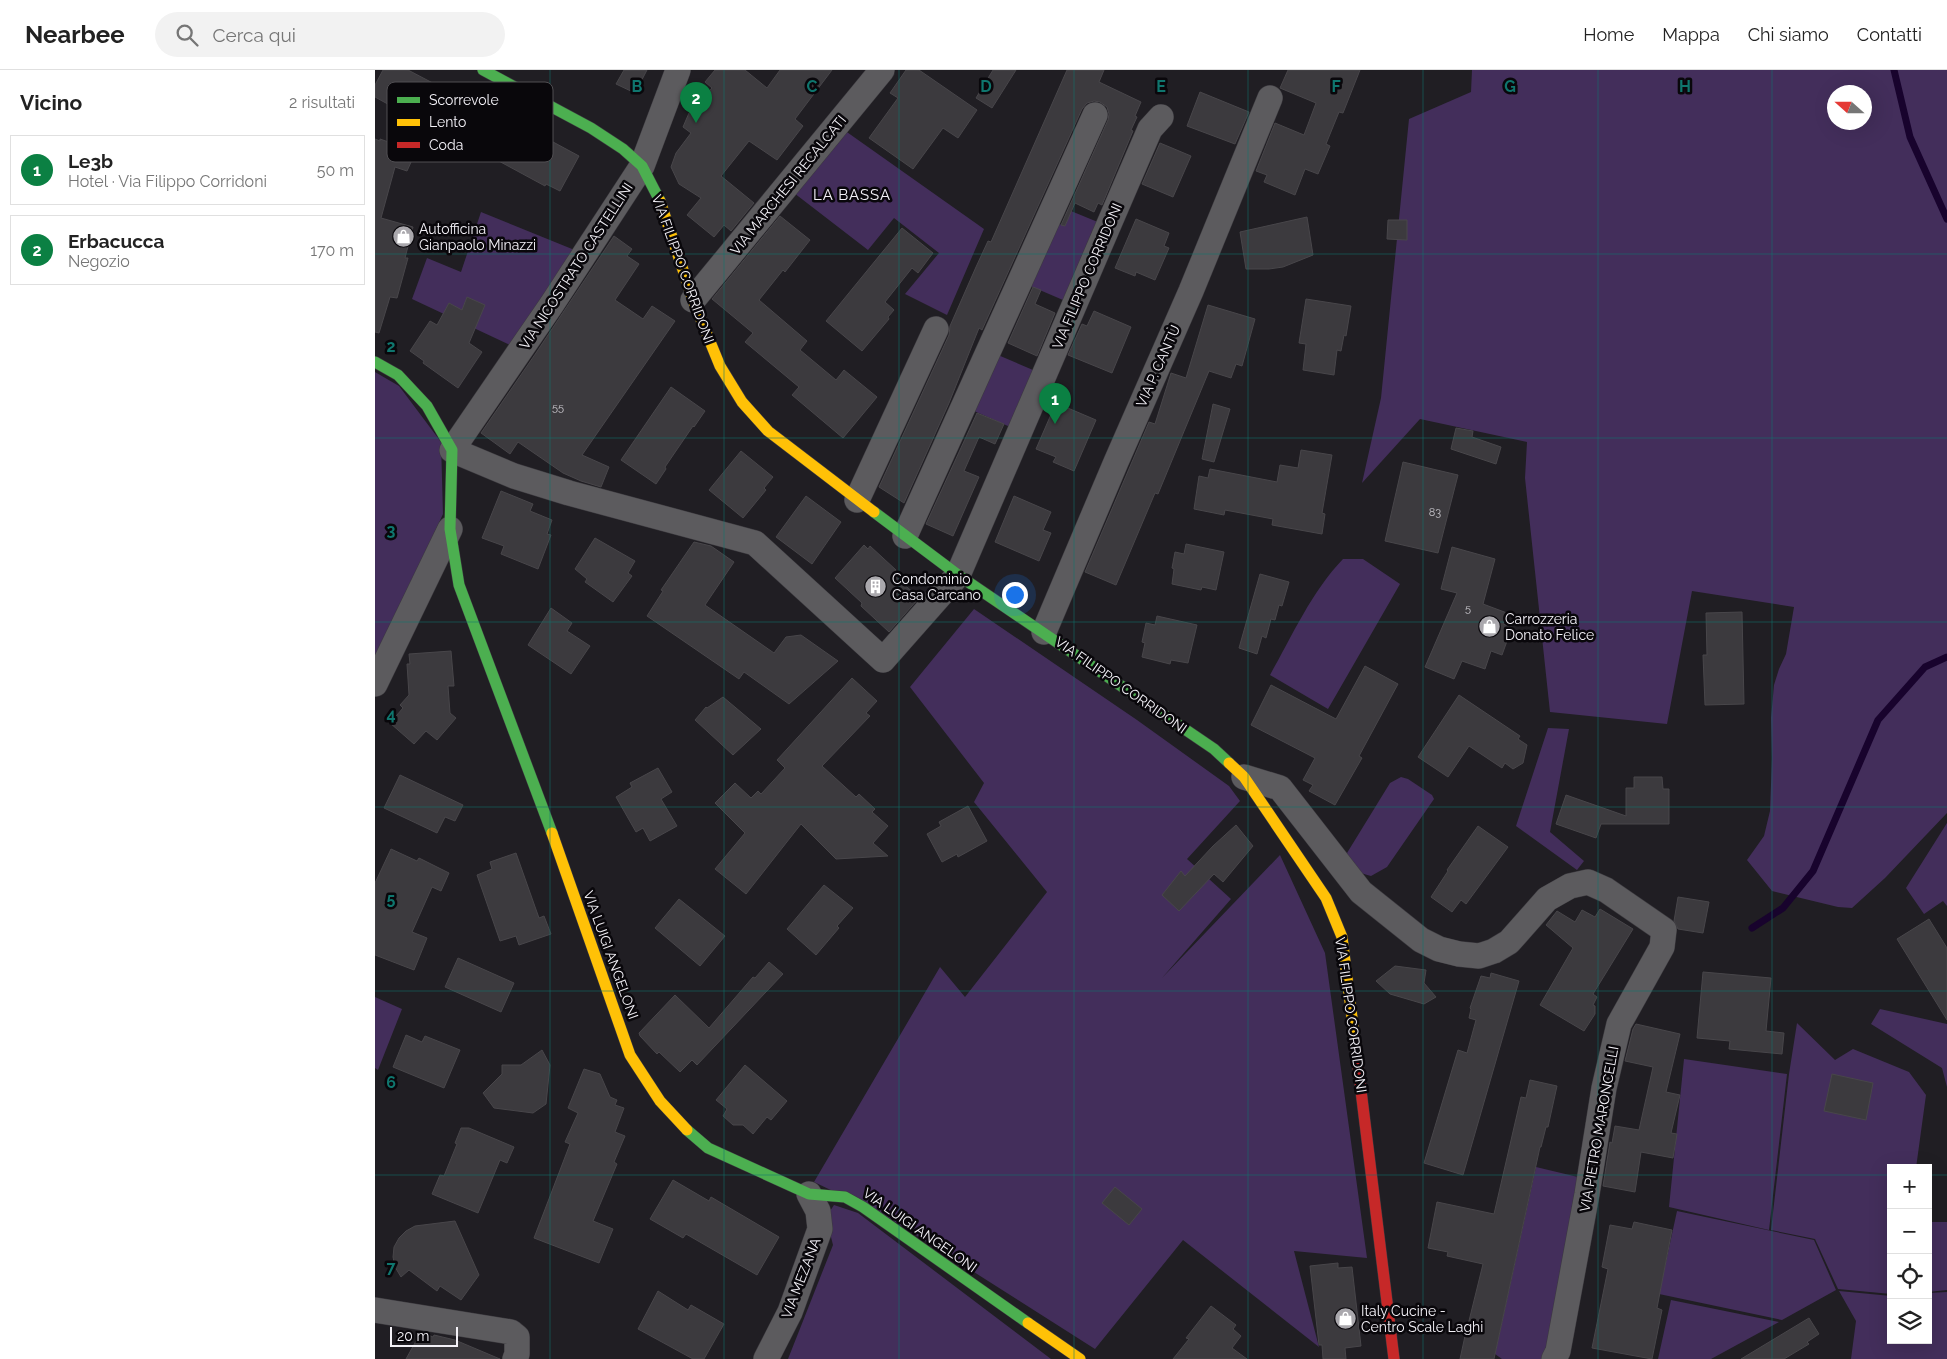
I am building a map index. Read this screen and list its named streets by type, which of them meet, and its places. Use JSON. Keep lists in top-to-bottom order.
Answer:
{
  "streets": {
    "street": [
      "VIA MARCHESI RECALCATI",
      "VIA NICOSTRATO CASTELLINI",
      "VIA FILIPPO CORRIDONI",
      "VIA P. CANTÙ",
      "VIA LUIGI ANGELONI",
      "VIA PIETRO MARONCELLI",
      "VIA MEZANA"
    ]
  },
  "crossings": [
    ["VIA MARCHESI RECALCATI", "VIA FILIPPO CORRIDONI"],
    ["VIA NICOSTRATO CASTELLINI", "VIA FILIPPO CORRIDONI"],
    ["VIA NICOSTRATO CASTELLINI", "VIA LUIGI ANGELONI"],
    ["VIA FILIPPO CORRIDONI", "VIA P. CANTÙ"],
    ["VIA FILIPPO CORRIDONI", "VIA PIETRO MARONCELLI"],
    ["VIA LUIGI ANGELONI", "VIA MEZANA"]
  ],
  "districts": ["LA BASSA"],
  "places": {
    "shop": ["Autofficina Gianpaolo Minazzi", "Carrozzeria Donato Felice", "Italy Cucine - Centro Scale Laghi"],
    "building": ["Condominio Casa Carcano"]
  },
  "house_numbers": ["55", "83", "5"],
  "legend": ["Scorrevole", "Lento", "Coda"],
  "scale_bar": "20 m",
  "north": "left",
  "page": {
    "header": "Nearbee",
    "search": "Cerca qui",
    "nav": [
      "Home",
      "Mappa",
      "Chi siamo",
      "Contatti"
    ],
    "heading": ["Vicino", "2 risultati"],
    "pins": ["2", "1"],
    "list": [
      {
        "mark": "1",
        "name": "Le3b",
        "note": "Hotel · Via Filippo Corridoni",
        "value": "50 m"
      },
      {
        "mark": "2",
        "name": "Erbacucca",
        "note": "Negozio",
        "value": "170 m"
      }
    ],
    "map_buttons": ["+", "−"],
    "scale": "20 m"
  },
  "grid": {
    "columns": [
      "B",
      "C",
      "D",
      "E",
      "F",
      "G",
      "H"
    ],
    "rows": [
      "2",
      "3",
      "4",
      "5",
      "6",
      "7"
    ]
  }
}
